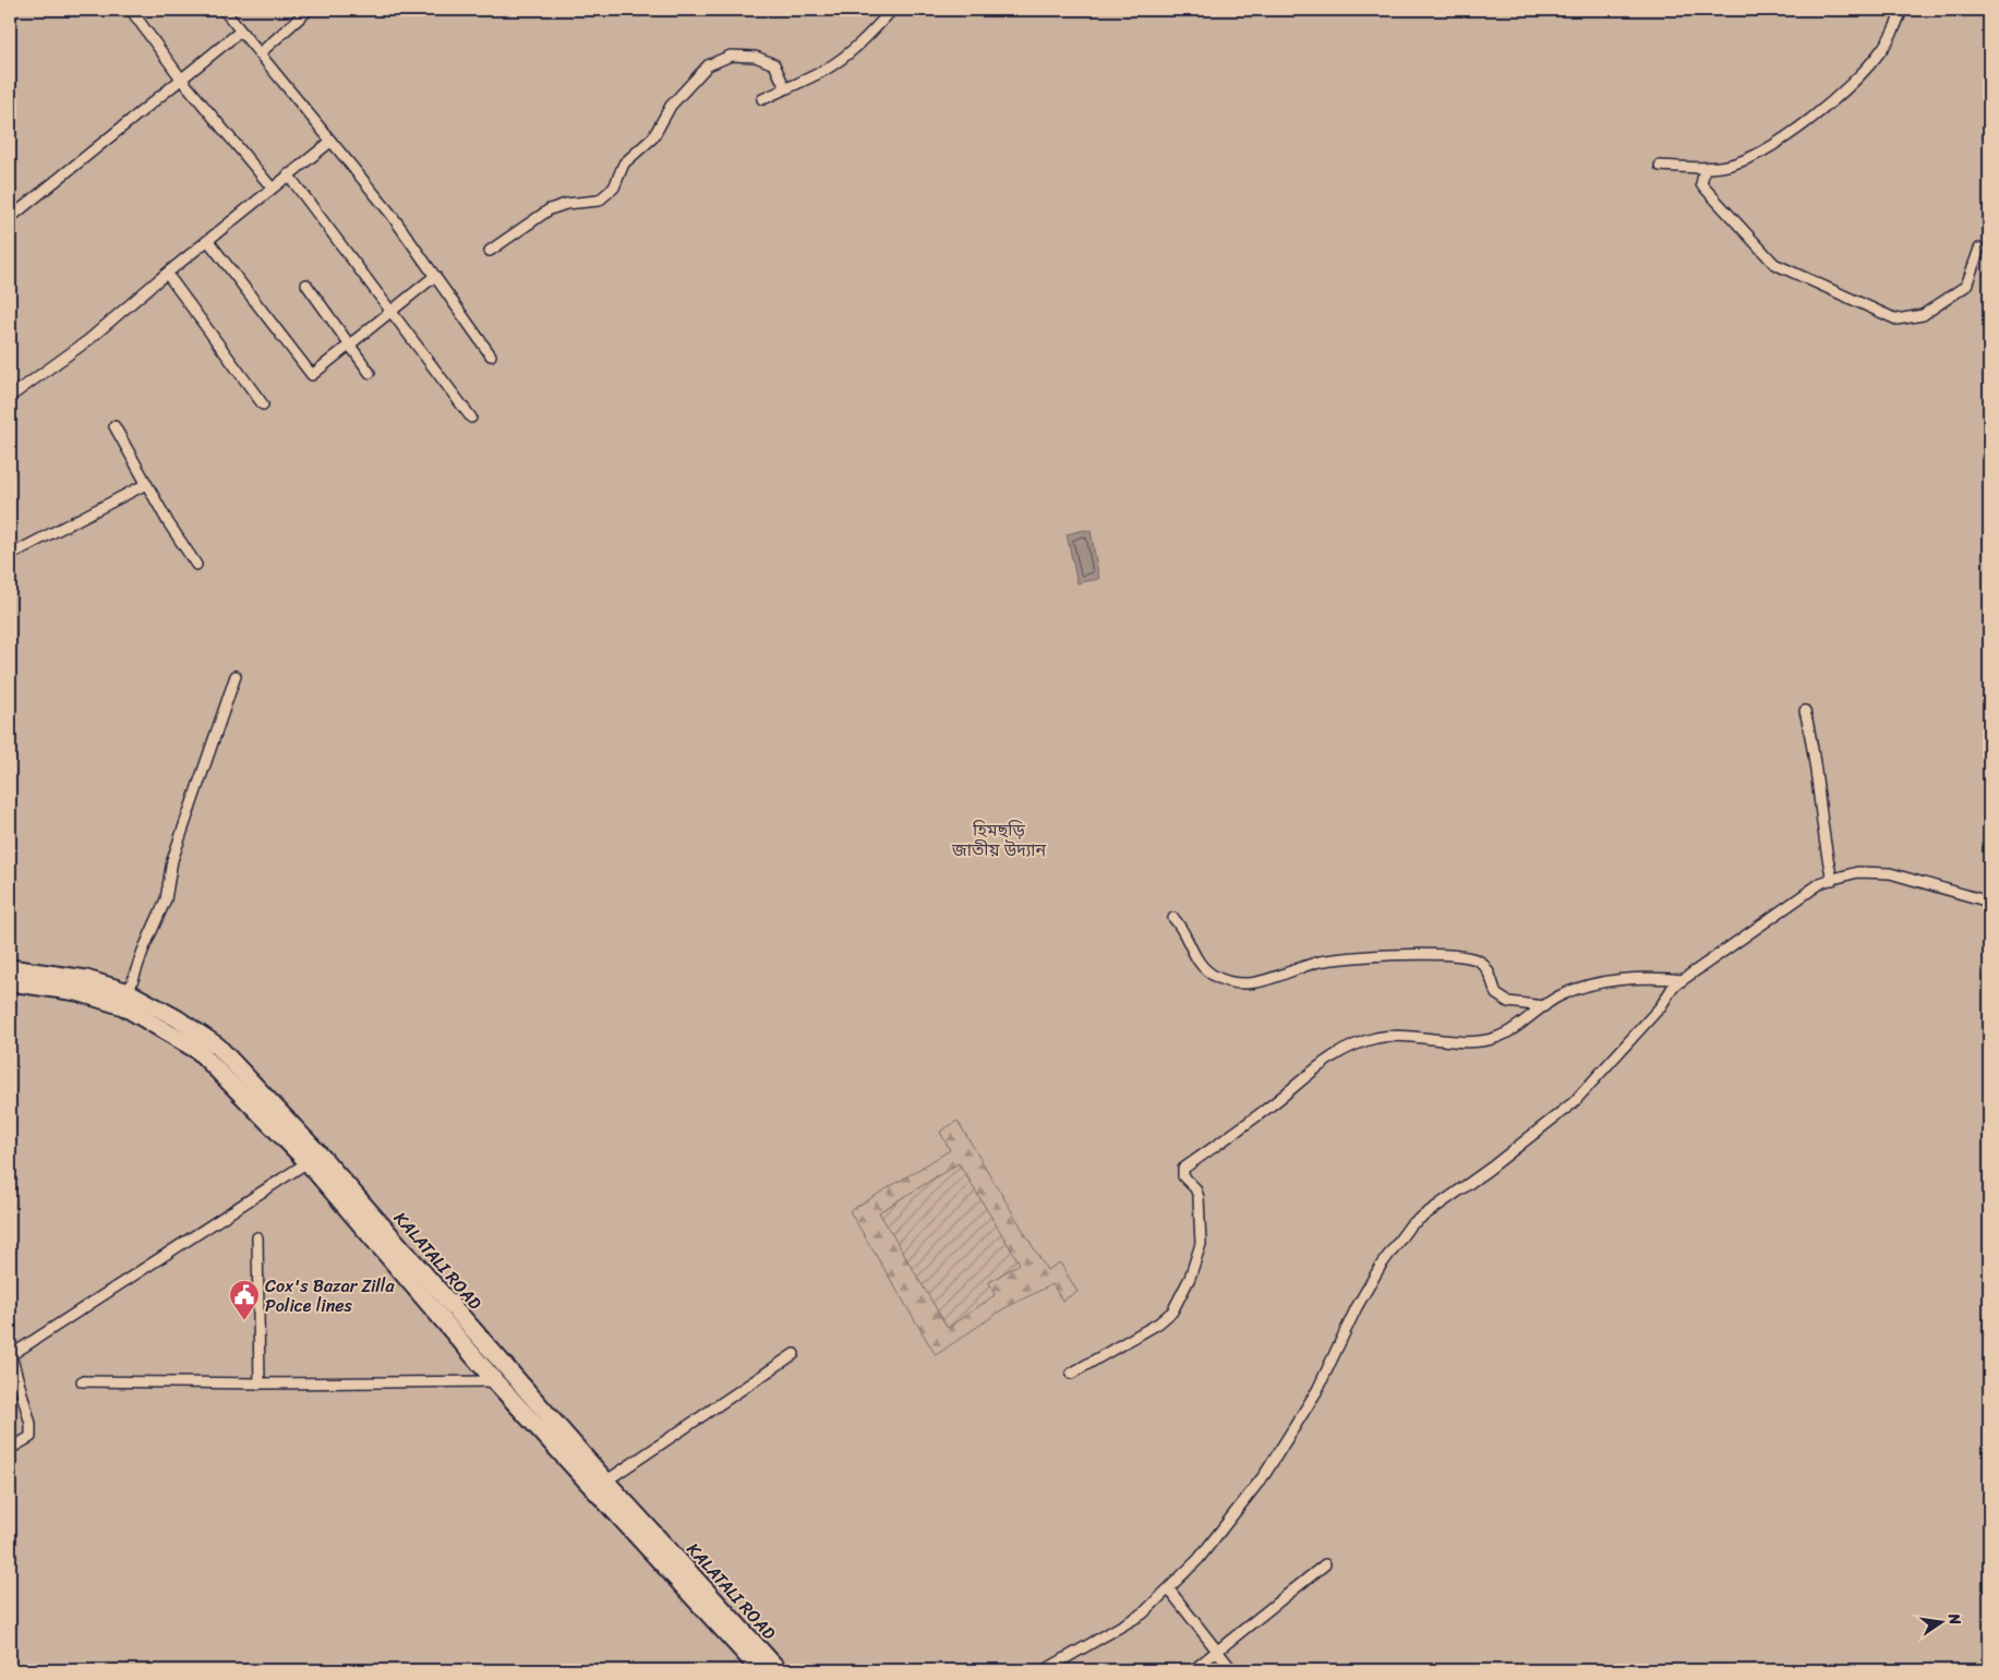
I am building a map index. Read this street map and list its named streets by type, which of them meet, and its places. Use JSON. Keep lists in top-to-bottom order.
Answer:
{
  "streets": {
    "highway": ["KALATALI ROAD"]
  },
  "parks": ["হিমছড়ি জাতীয় উদ্যান"],
  "places": {
    "public building": ["Cox's Bazar Zilla Police lines"]
  },
  "north": "right"
}
